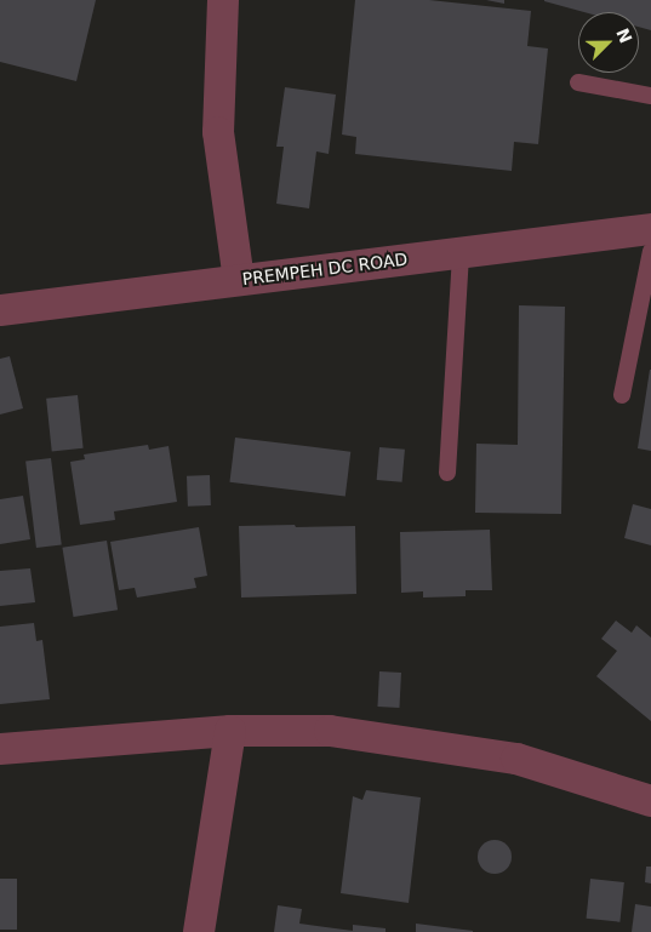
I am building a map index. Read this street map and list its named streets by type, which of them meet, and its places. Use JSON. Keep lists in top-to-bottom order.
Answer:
{
  "streets": {
    "street": ["PREMPEH DC ROAD"]
  },
  "north": "top right"
}
